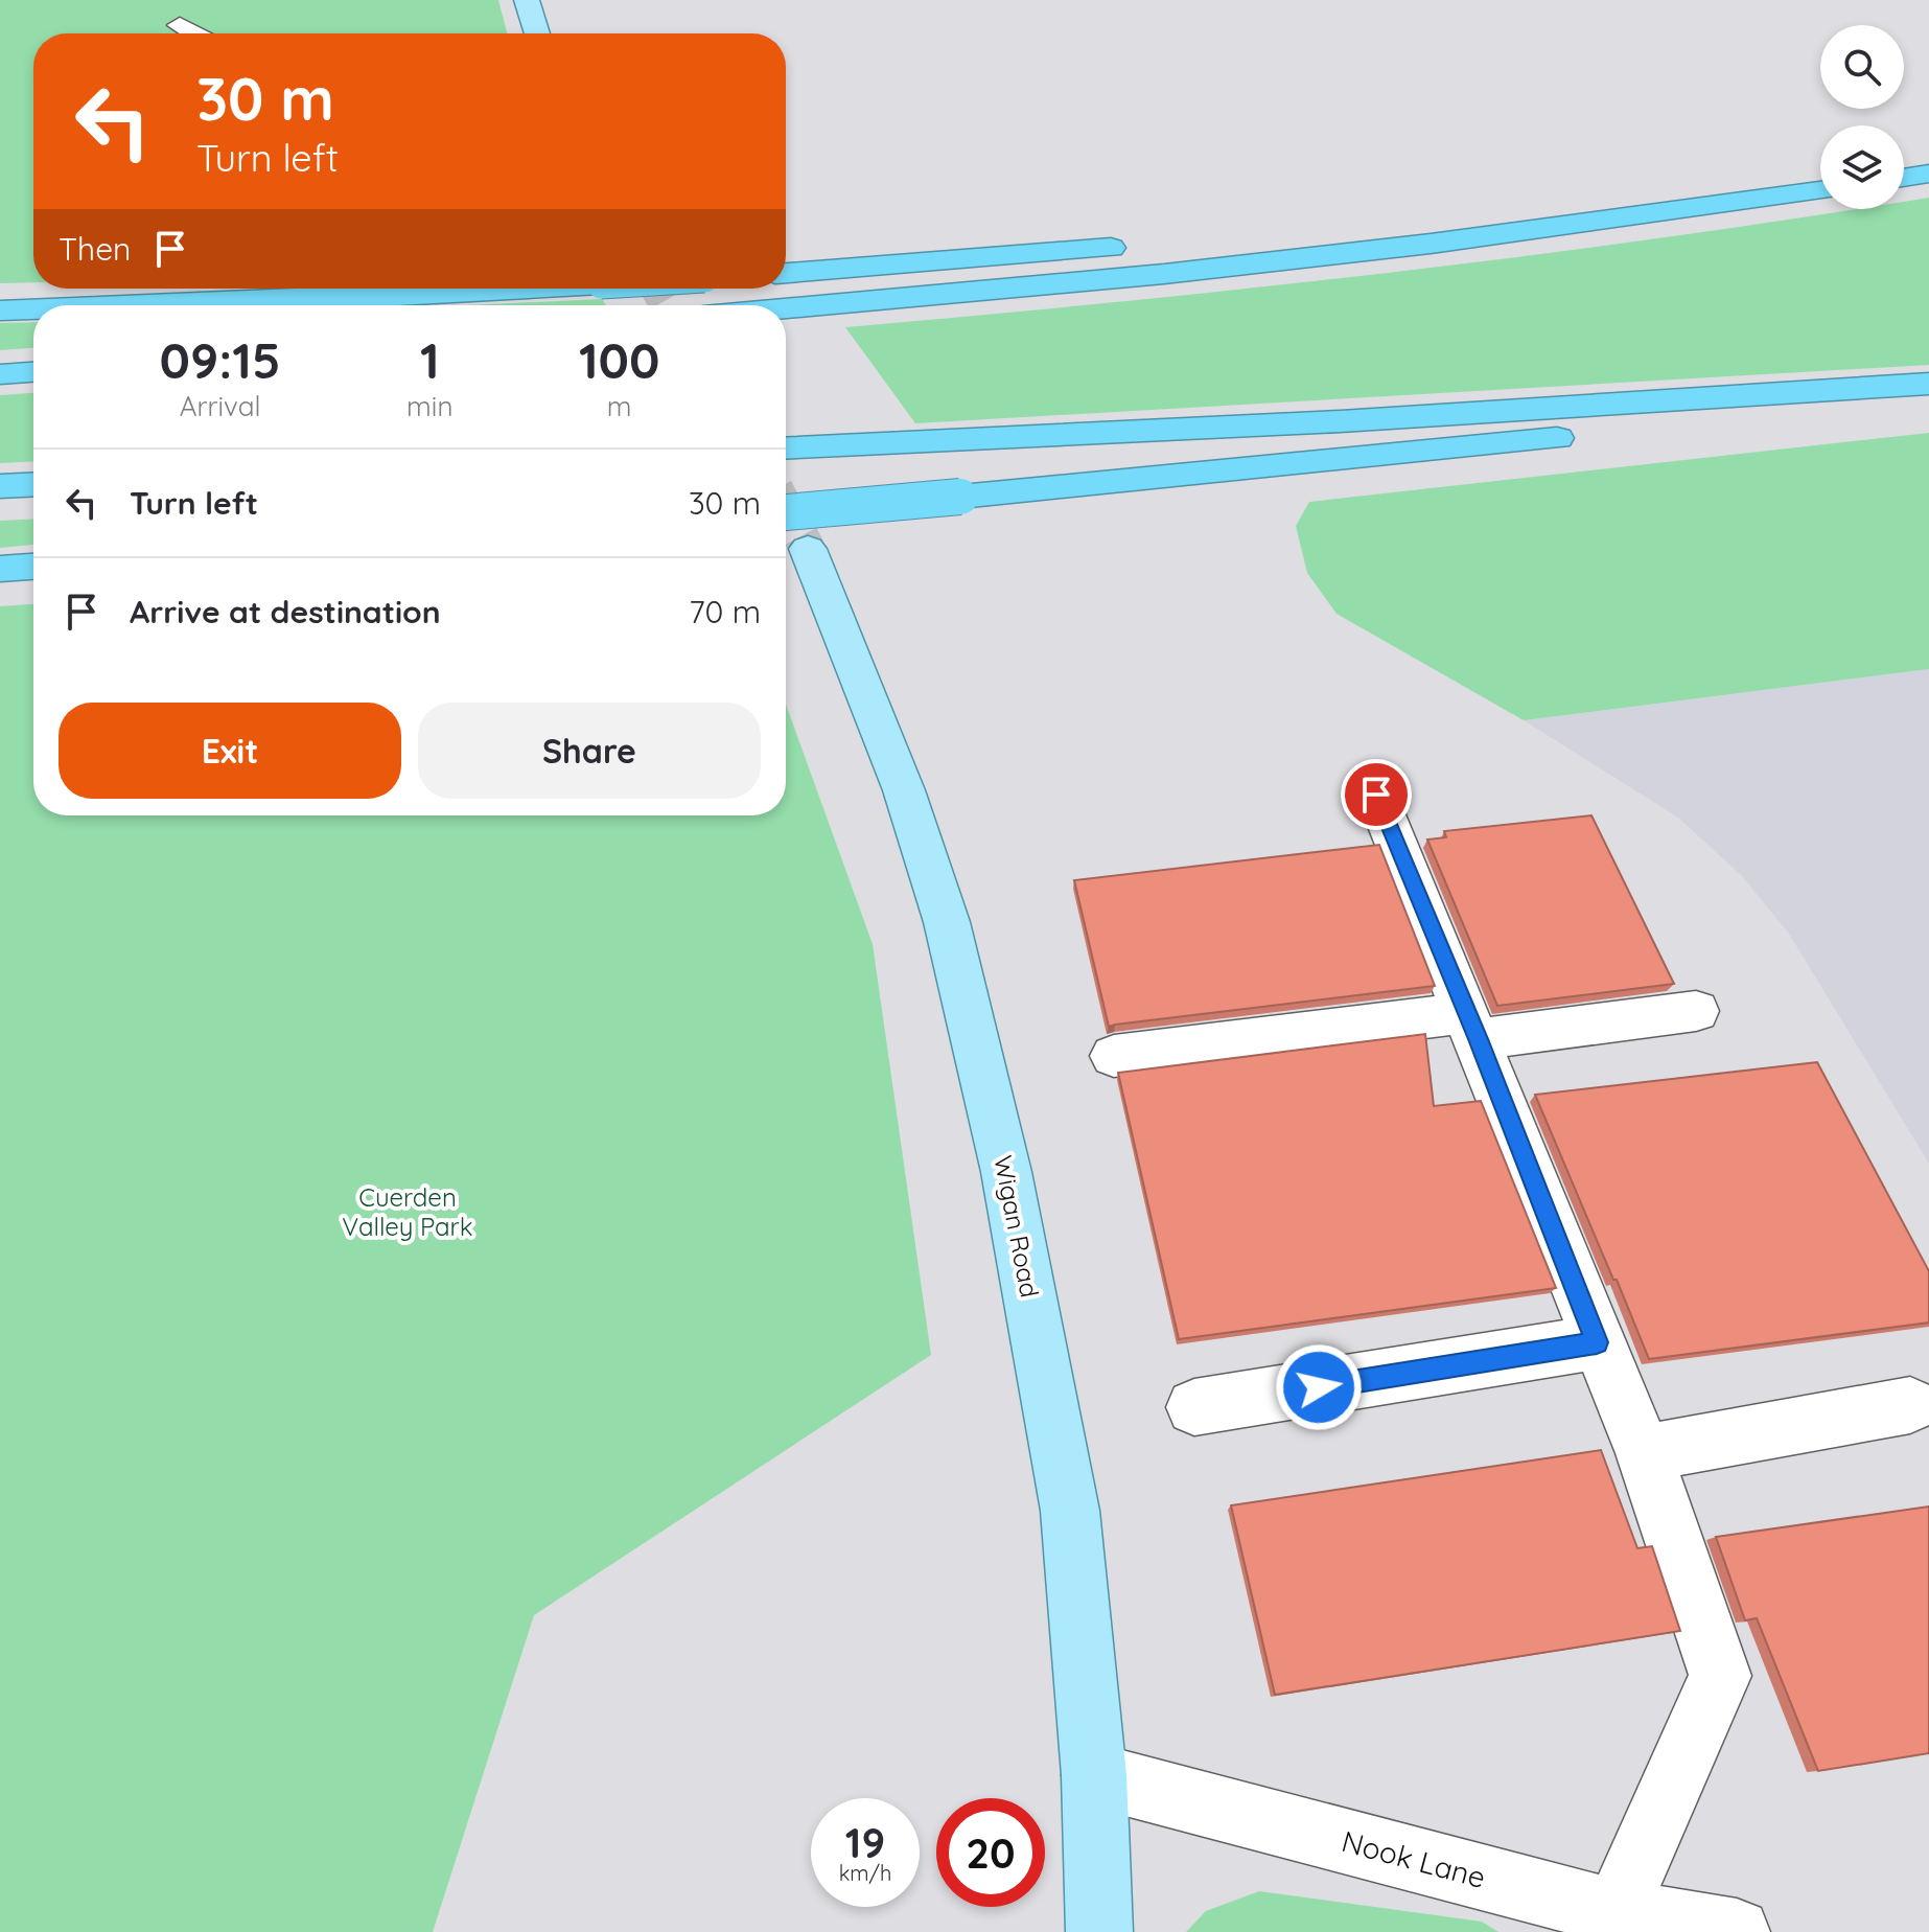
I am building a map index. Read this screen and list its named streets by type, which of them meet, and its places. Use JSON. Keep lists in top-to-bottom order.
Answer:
{
  "streets": {
    "main road": ["Wigan Road"],
    "street": ["Nook Lane"]
  },
  "crossings": [
    ["Wigan Road", "Nook Lane"]
  ],
  "parks": ["Cuerden Valley Park"],
  "page": {
    "turn": ["30 m", "Turn left"],
    "then": "Then",
    "eta": [
      "09:15",
      "Arrival",
      "1",
      "min",
      "100",
      "m"
    ],
    "list": [
      {
        "name": "Turn left",
        "value": "30 m"
      },
      {
        "name": "Arrive at destination",
        "value": "70 m"
      }
    ],
    "buttons": ["Exit", "Share"],
    "speed": "19 km/h",
    "limit": "20"
  }
}
